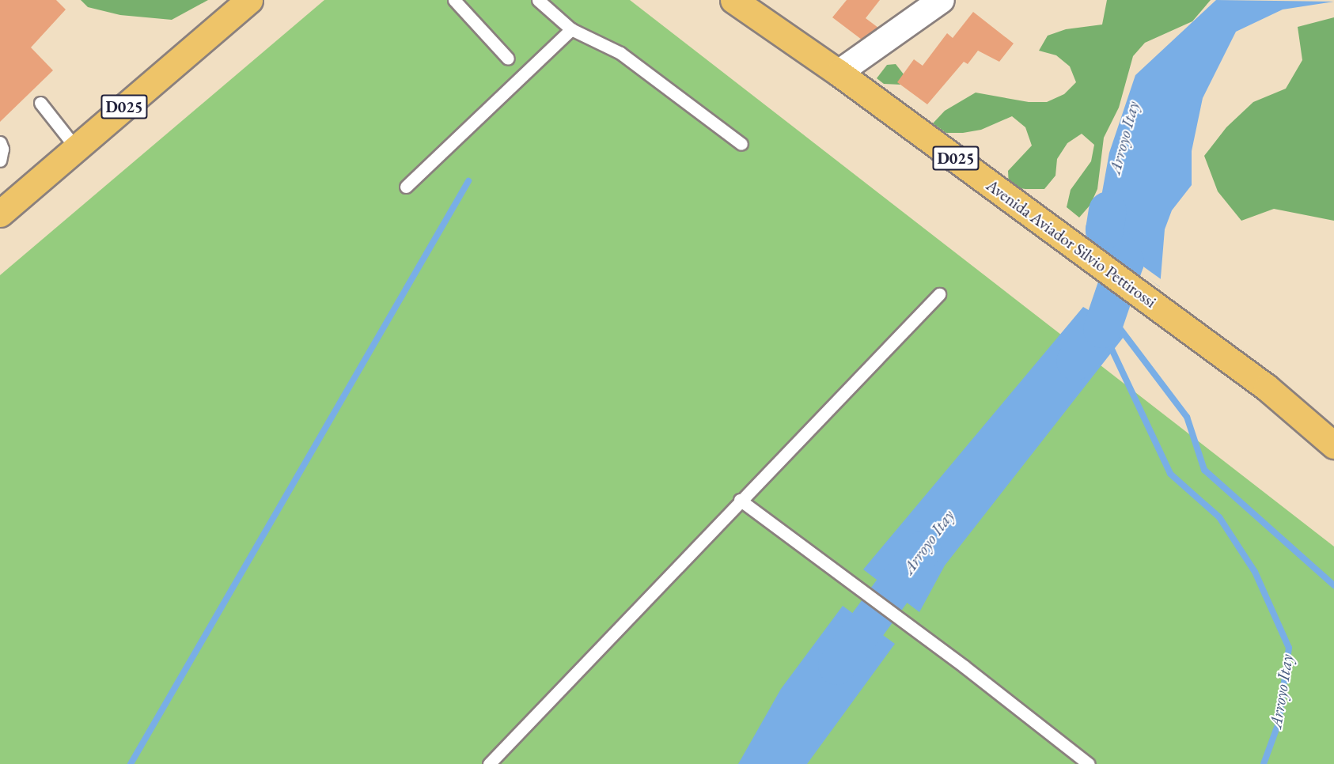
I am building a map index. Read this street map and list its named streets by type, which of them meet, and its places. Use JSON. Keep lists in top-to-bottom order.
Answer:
{
  "streets": {
    "main road": ["D025", "Avenida Aviador Silvio Pettirossi"]
  },
  "water": ["Arroyo Itay"]
}
